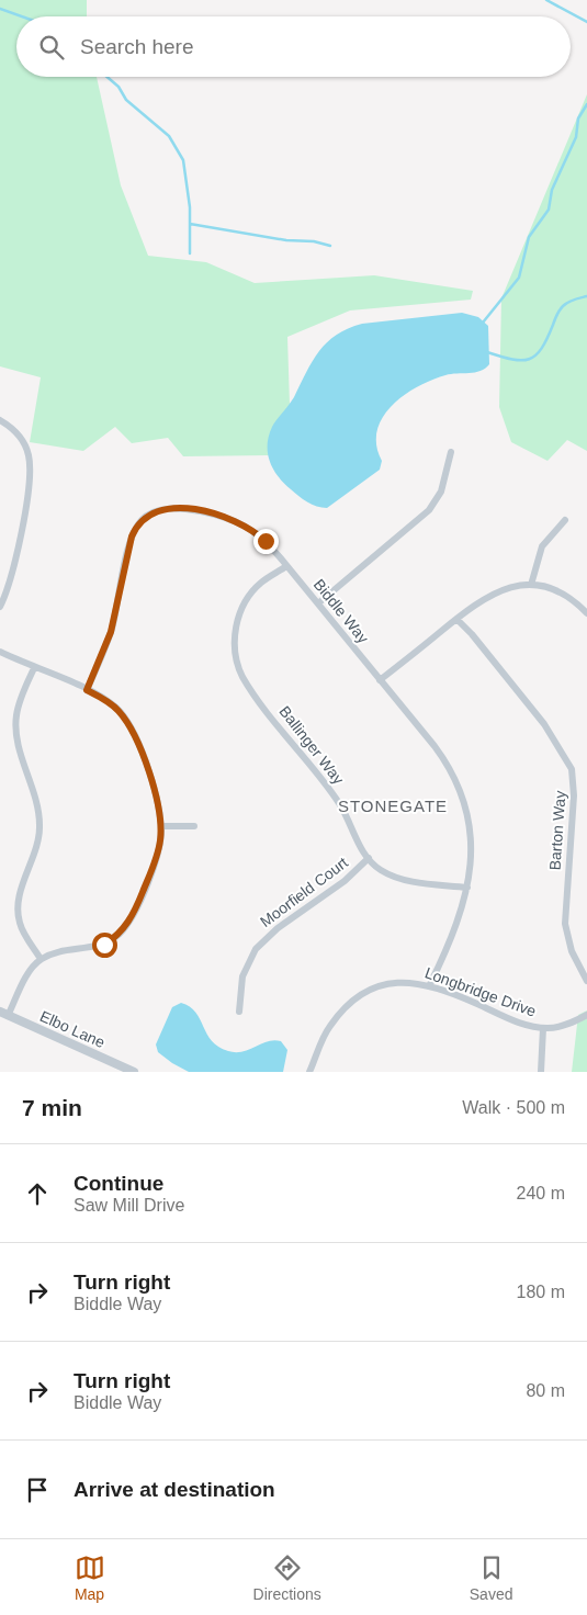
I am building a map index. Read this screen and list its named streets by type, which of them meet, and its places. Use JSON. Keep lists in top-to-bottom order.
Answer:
{
  "streets": {
    "street": [
      "Biddle Way",
      "Ballinger Way",
      "Barton Way",
      "Moorfield Court",
      "Longbridge Drive",
      "Elbo Lane"
    ]
  },
  "crossings": [
    ["Biddle Way", "Ballinger Way"],
    ["Biddle Way", "Longbridge Drive"],
    ["Ballinger Way", "Moorfield Court"]
  ],
  "districts": ["STONEGATE"],
  "page": {
    "search": "Search here",
    "heading": ["7 min", "Walk · 500 m"],
    "list": [
      ["Continue", "Saw Mill Drive", "240 m"],
      ["Turn right", "Biddle Way", "180 m"],
      ["Turn right", "Biddle Way", "80 m"],
      "Arrive at destination"
    ],
    "nav": ["Map", "Directions", "Saved"]
  }
}
